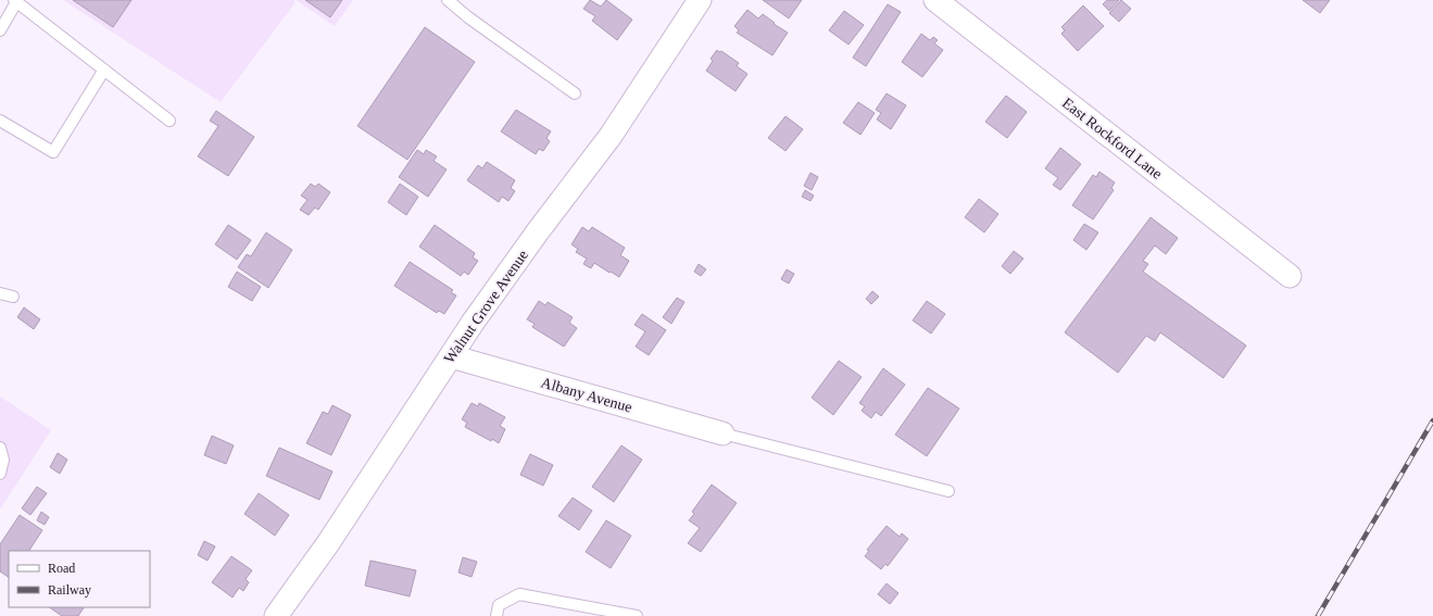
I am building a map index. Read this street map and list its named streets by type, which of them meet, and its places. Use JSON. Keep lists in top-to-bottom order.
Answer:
{
  "streets": {
    "street": ["East Rockford Lane", "Walnut Grove Avenue", "Albany Avenue"]
  },
  "crossings": [
    ["Walnut Grove Avenue", "Albany Avenue"]
  ],
  "legend": ["Road", "Railway"]
}
